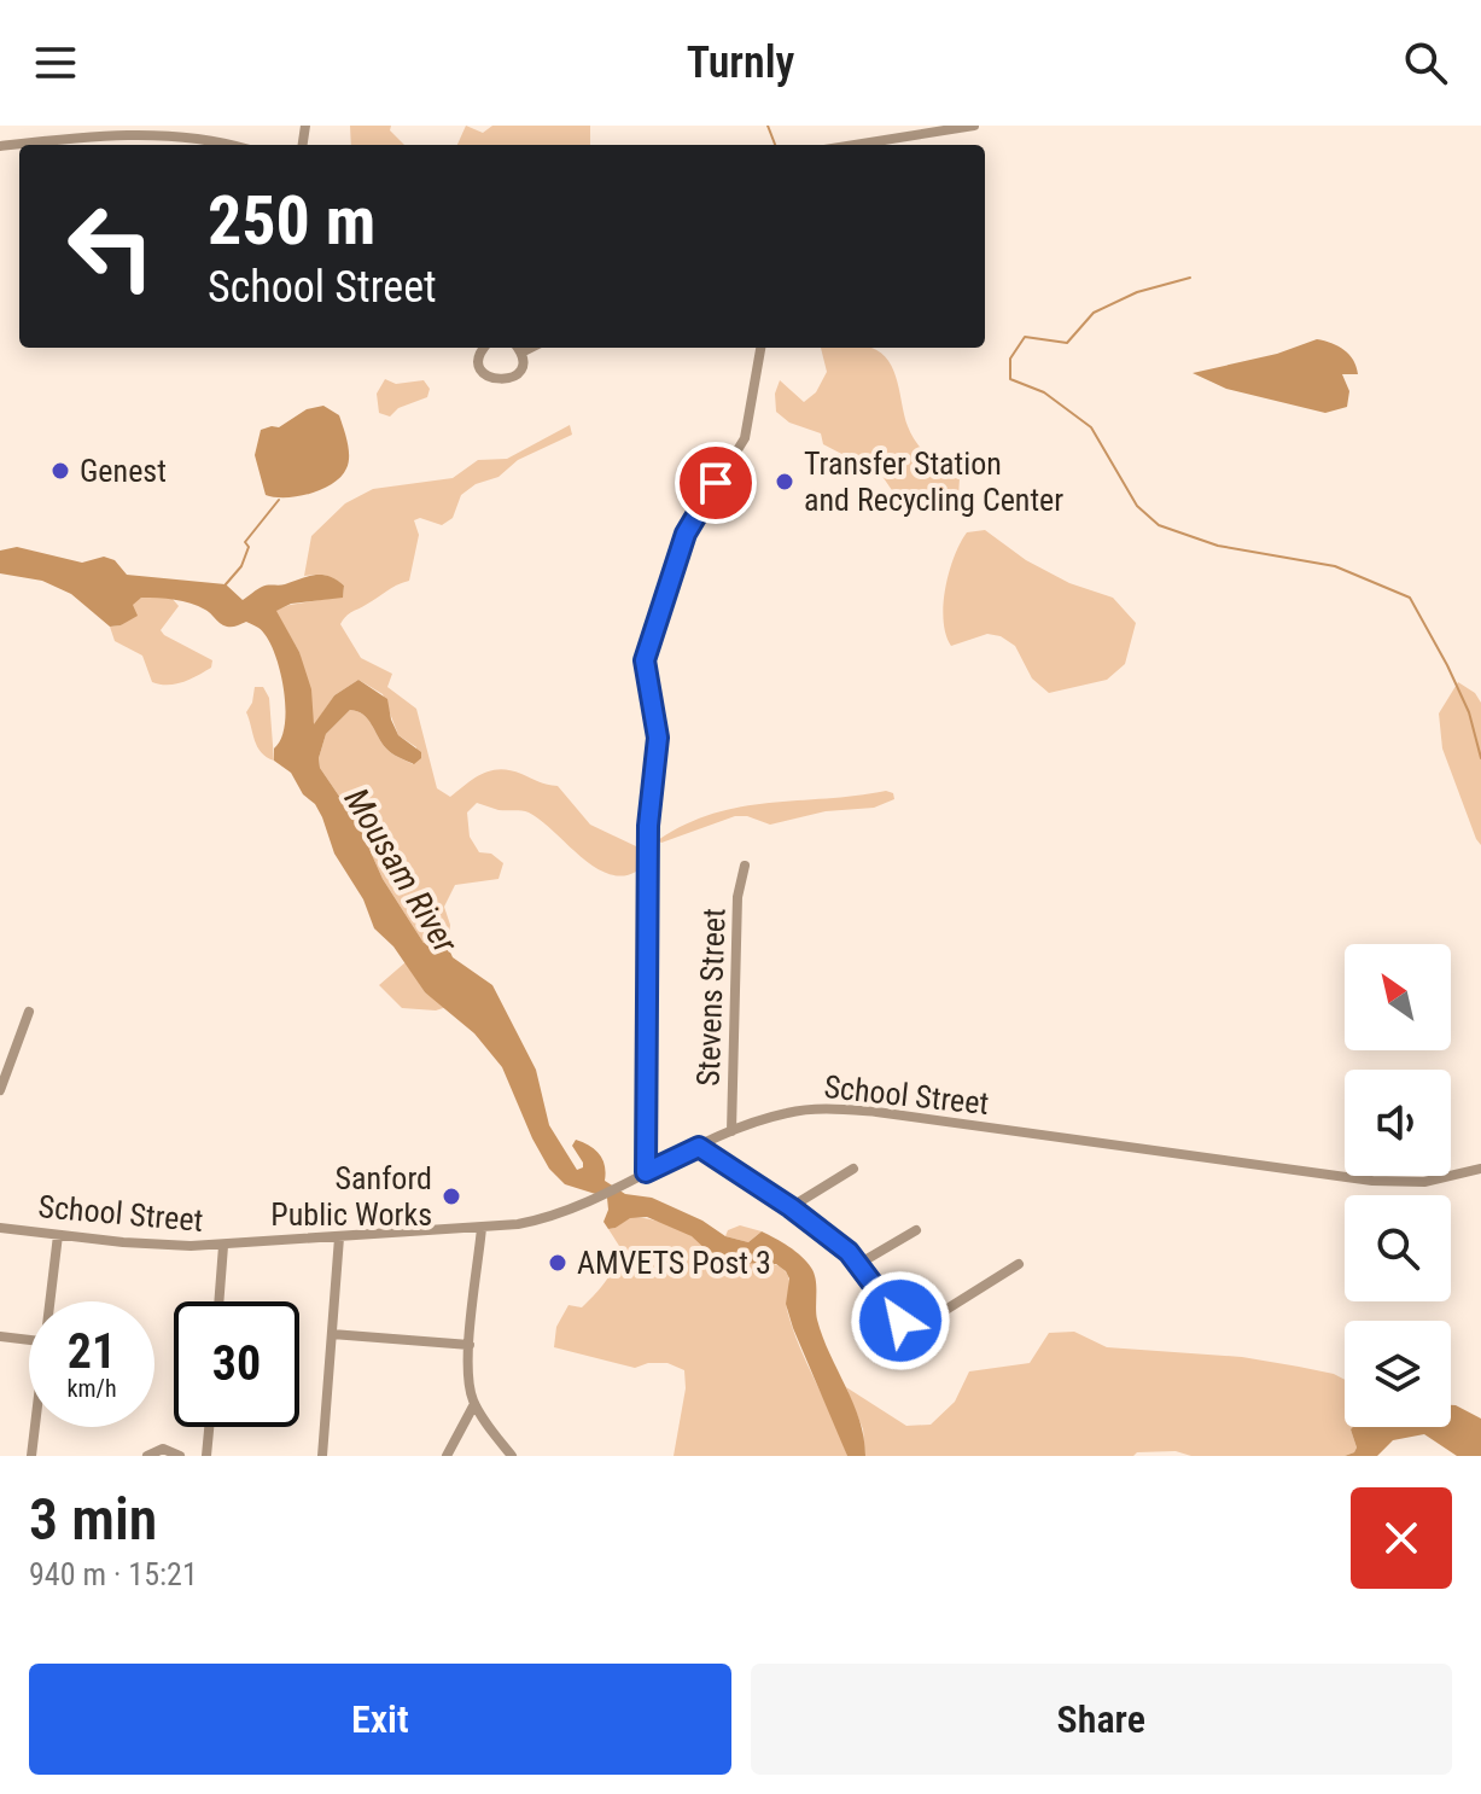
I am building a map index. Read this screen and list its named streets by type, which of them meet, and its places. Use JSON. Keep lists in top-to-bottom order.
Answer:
{
  "streets": {
    "street": ["Stevens Street", "School Street"]
  },
  "crossings": [
    ["Stevens Street", "School Street"]
  ],
  "water": ["Mousam River"],
  "places": [
    "Genest",
    "Transfer Station and Recycling Center",
    "Sanford Public Works",
    "AMVETS Post 3"
  ],
  "north": "top left",
  "page": {
    "header": "Turnly",
    "turn": ["250 m", "School Street"],
    "speed": "21 km/h",
    "limit": "30",
    "heading": ["3 min", "940 m · 15:21"],
    "buttons": ["Exit", "Share"]
  }
}
